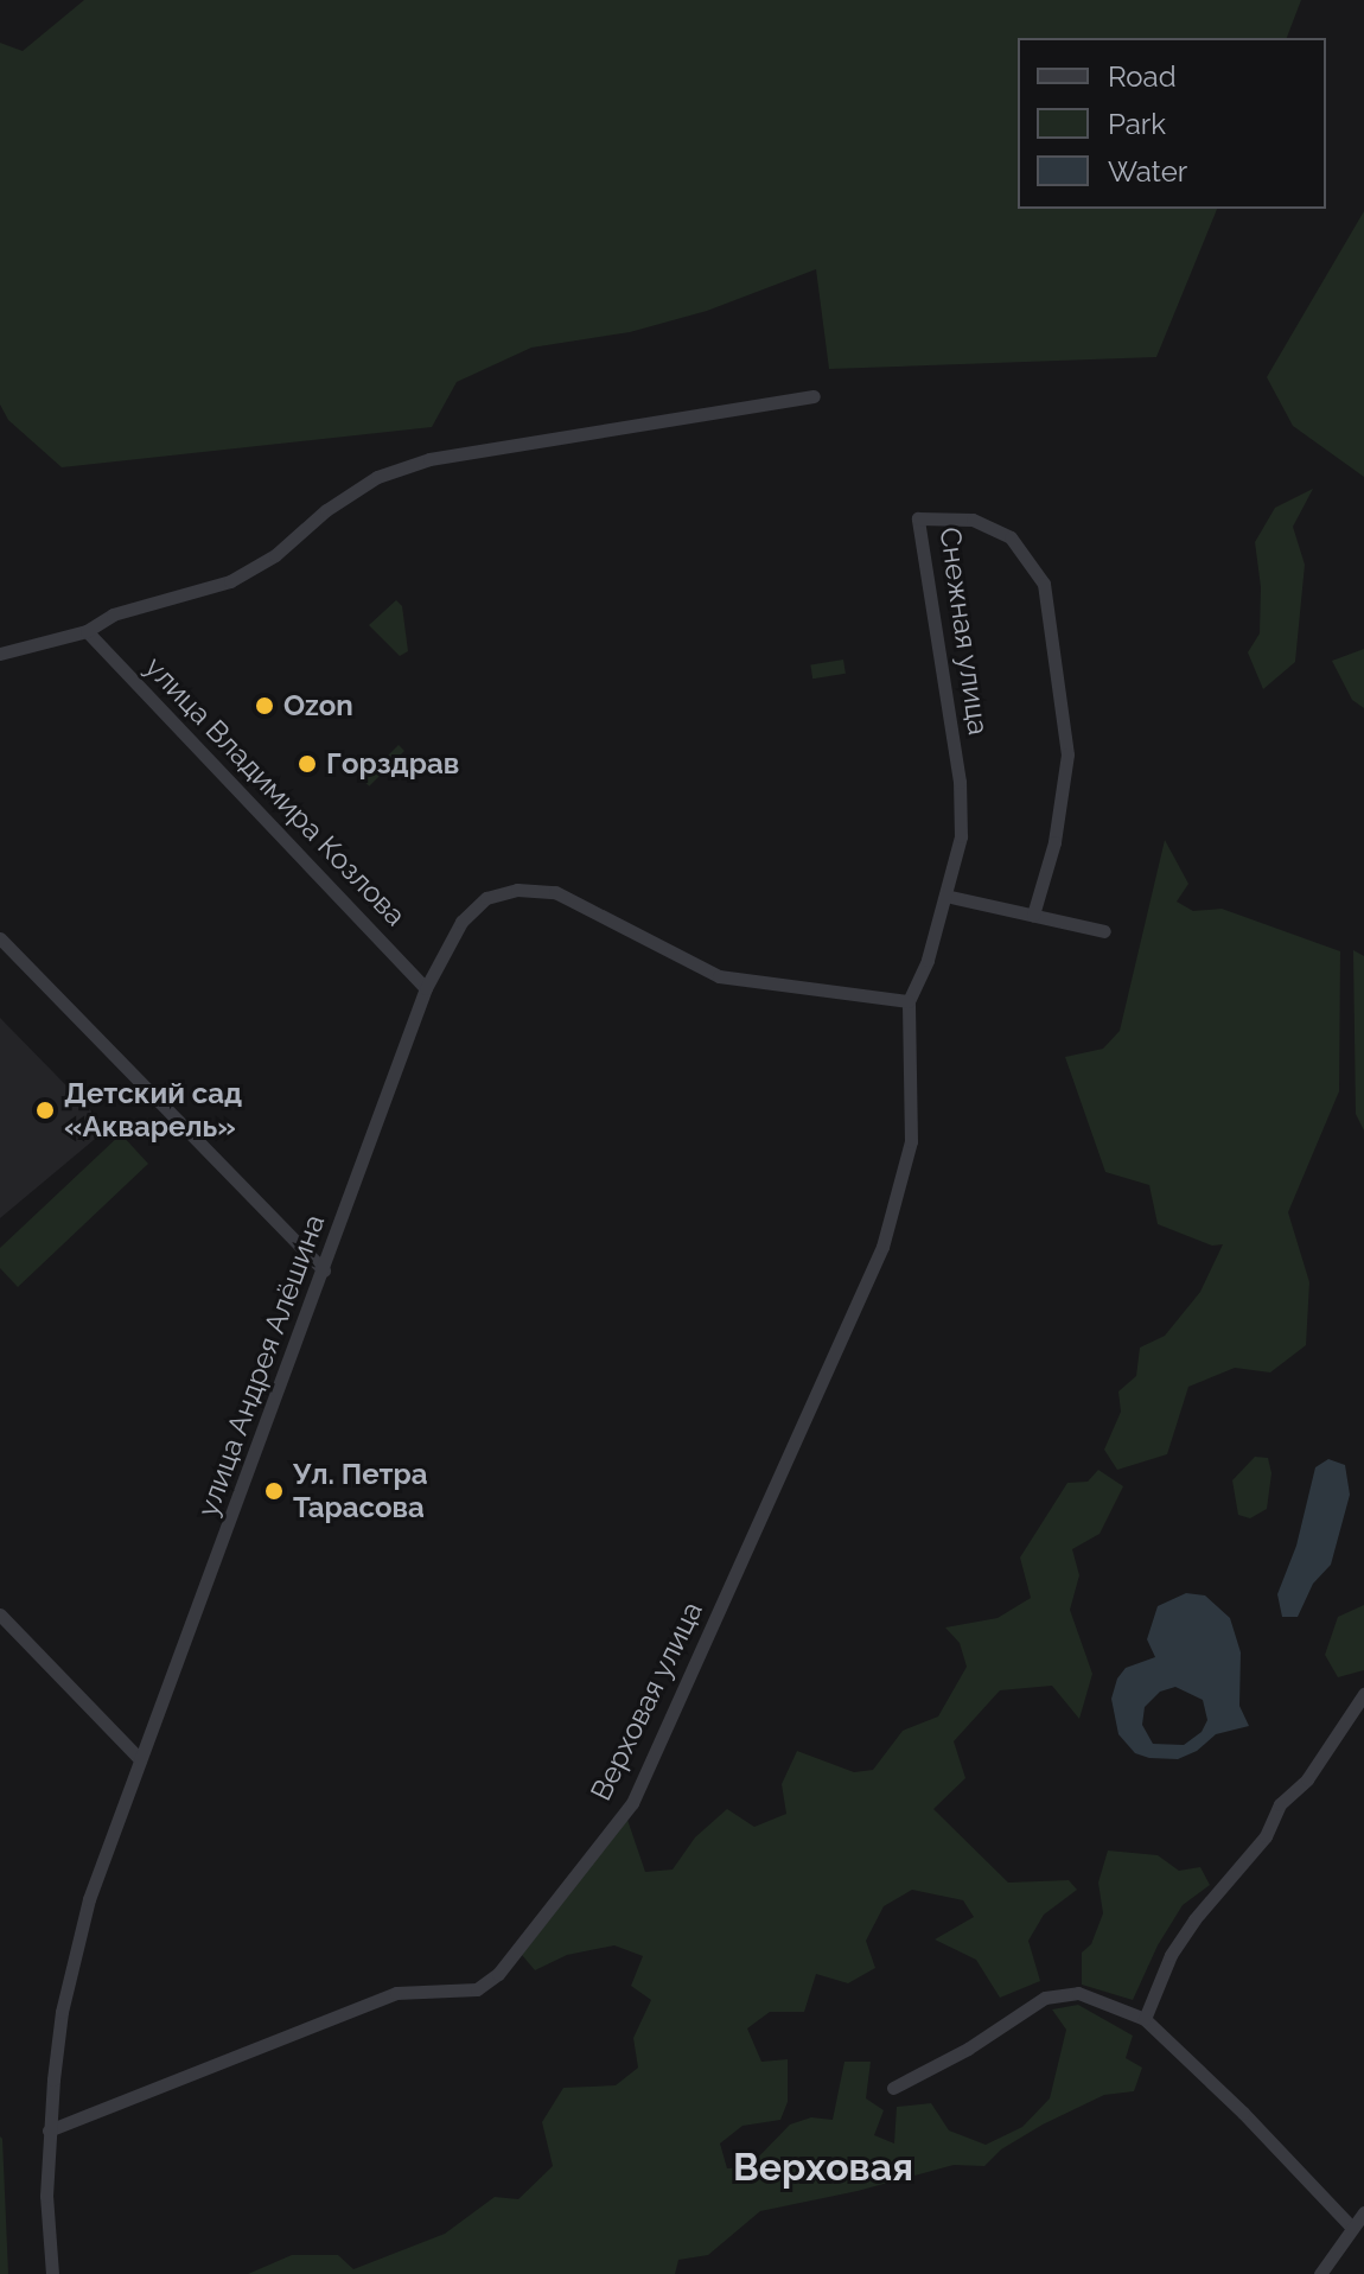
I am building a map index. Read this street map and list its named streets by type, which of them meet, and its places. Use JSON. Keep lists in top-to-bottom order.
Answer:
{
  "streets": {
    "street": [
      "Снежная улица",
      "улица Владимира Козлова",
      "улица Андрея Алёшина",
      "Верховая улица"
    ]
  },
  "crossings": [
    ["Снежная улица", "улица Андрея Алёшина"],
    ["Снежная улица", "Верховая улица"],
    ["улица Владимира Козлова", "улица Андрея Алёшина"],
    ["улица Андрея Алёшина", "Верховая улица"]
  ],
  "districts": ["Верховая"],
  "places": [
    "Ozon",
    "Горздрав",
    "Детский сад «Акварель»",
    "Ул. Петра Тарасова"
  ],
  "legend": ["Road", "Park", "Water"]
}
